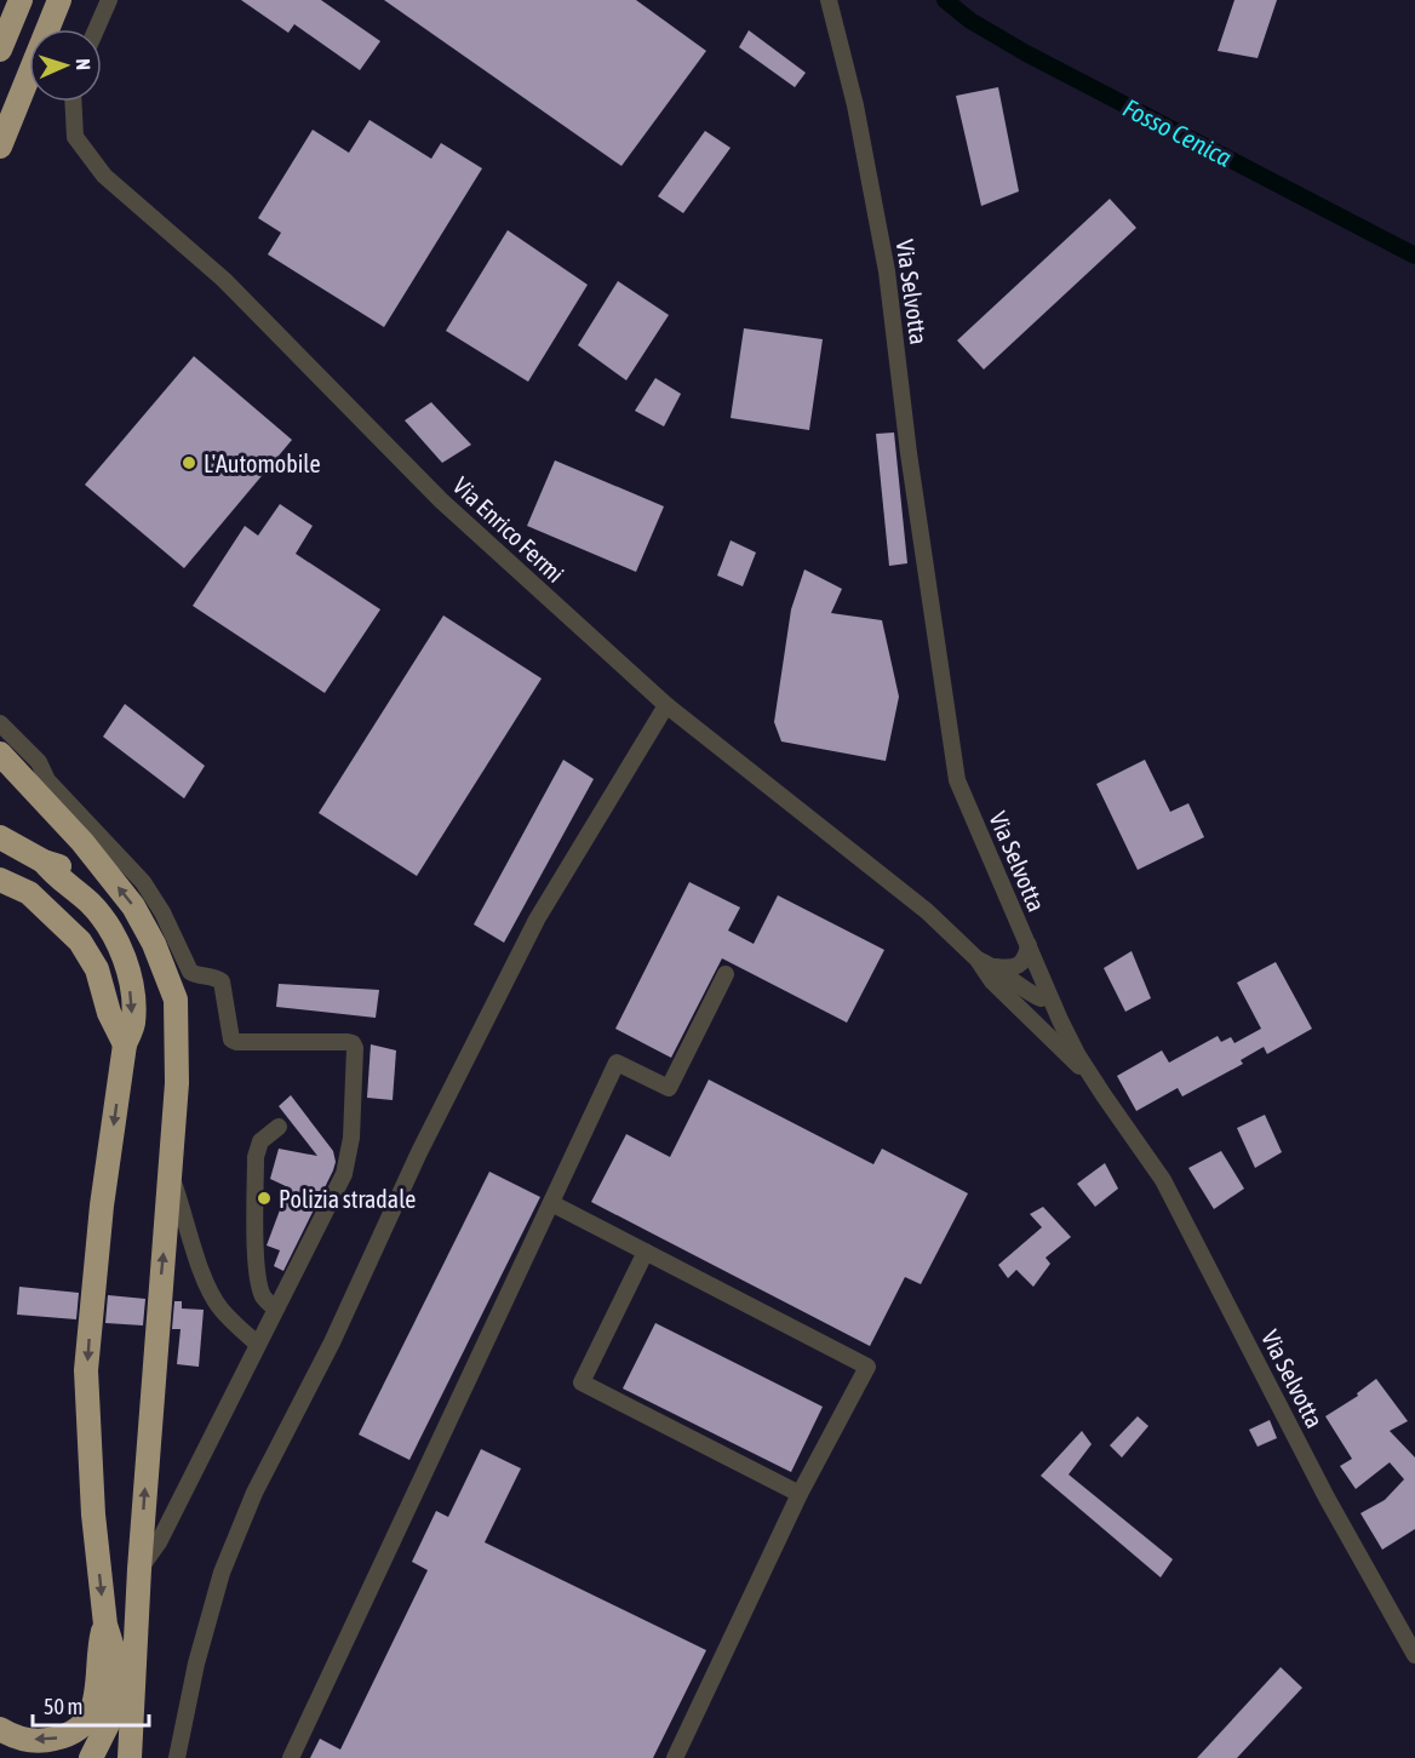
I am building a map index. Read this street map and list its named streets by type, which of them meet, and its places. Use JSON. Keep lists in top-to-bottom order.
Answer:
{
  "streets": {
    "street": ["Via Selvotta", "Via Enrico Fermi"]
  },
  "crossings": [
    ["Via Selvotta", "Via Enrico Fermi"]
  ],
  "water": ["Fosso Cenica"],
  "places": ["L'Automobile", "Polizia stradale"],
  "scale_bar": "50 m",
  "north": "right"
}
